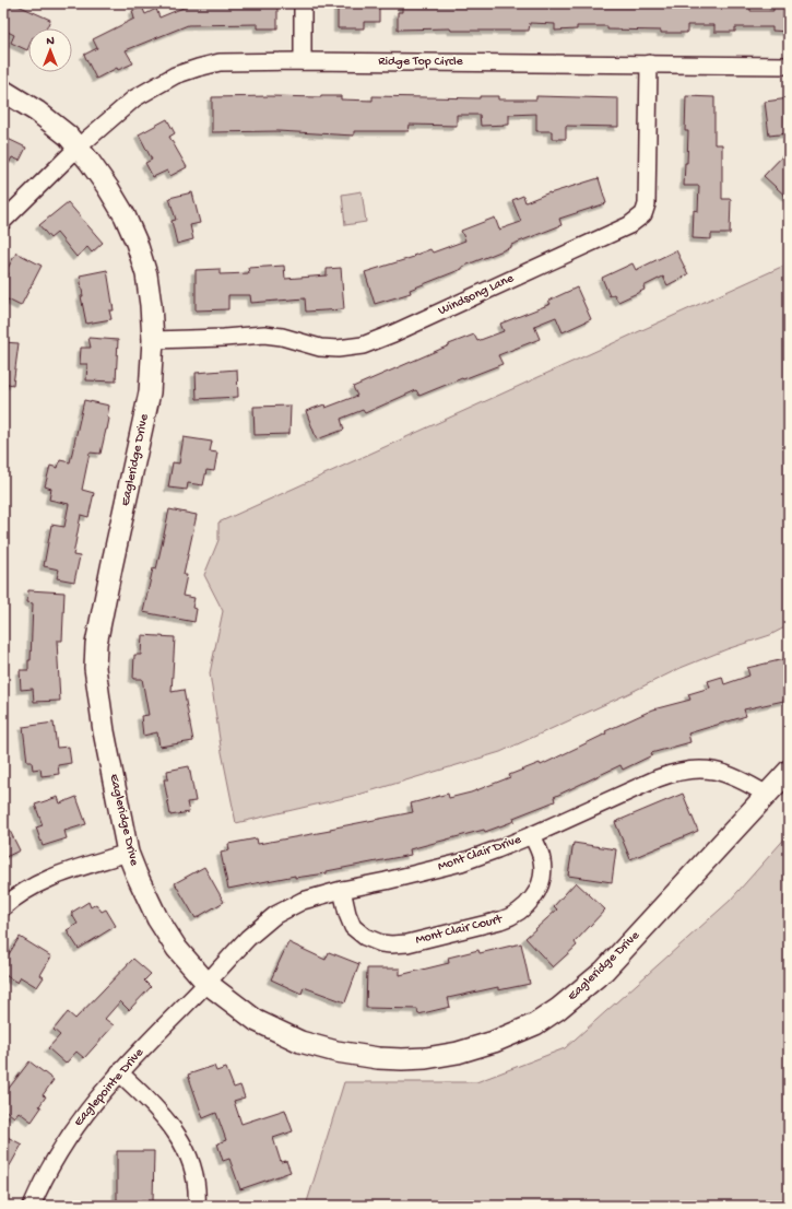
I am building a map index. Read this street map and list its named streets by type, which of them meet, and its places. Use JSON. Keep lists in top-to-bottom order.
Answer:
{
  "streets": {
    "main road": ["Eagleridge Drive"],
    "street": [
      "Ridge Top Circle",
      "Windsong Lane",
      "Mont Clair Drive",
      "Mont Clair Court",
      "Eaglepointe Drive"
    ]
  },
  "crossings": [
    ["Ridge Top Circle", "Windsong Lane"],
    ["Ridge Top Circle", "Eagleridge Drive"],
    ["Windsong Lane", "Eagleridge Drive"],
    ["Eagleridge Drive", "Mont Clair Drive"],
    ["Eagleridge Drive", "Eaglepointe Drive"],
    ["Mont Clair Drive", "Mont Clair Court"],
    ["Mont Clair Drive", "Eaglepointe Drive"]
  ],
  "north": "top"
}
